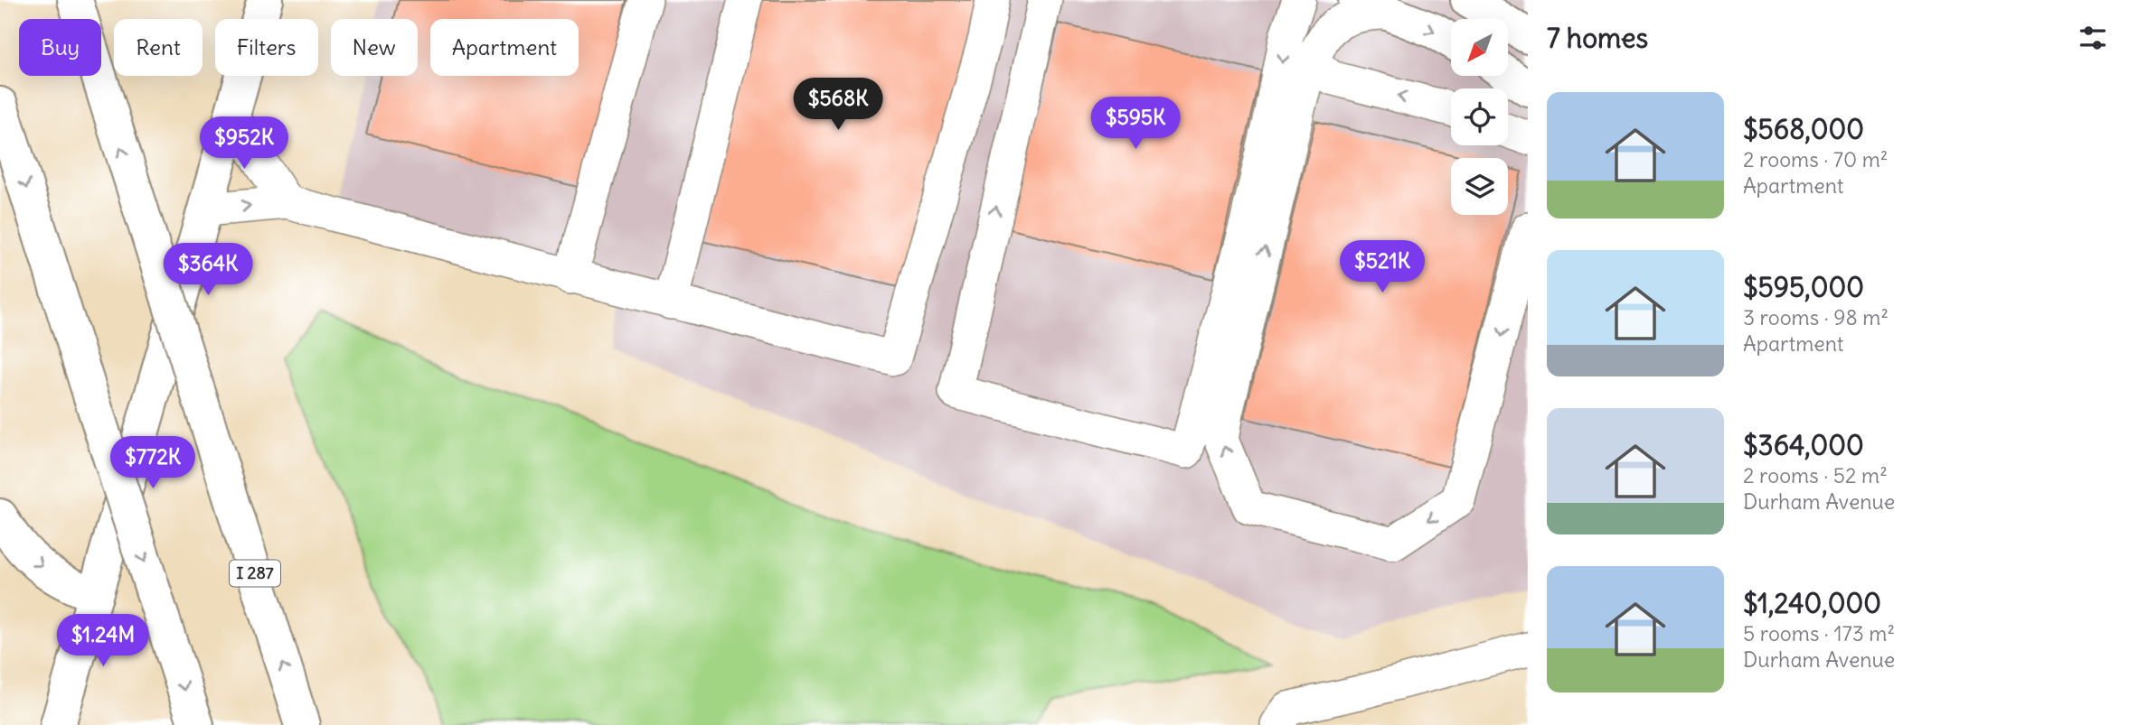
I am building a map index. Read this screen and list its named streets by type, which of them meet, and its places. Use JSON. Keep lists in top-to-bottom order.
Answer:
{
  "streets": {
    "main road": ["I 287"]
  },
  "north": "bottom left",
  "page": {
    "heading": "7 homes",
    "chip": [
      "Buy",
      "Rent",
      "Filters",
      "New",
      "Apartment"
    ],
    "list": [
      {
        "name": "$568,000",
        "note": "2 rooms · 70 m² · Apartment"
      },
      {
        "name": "$595,000",
        "note": "3 rooms · 98 m² · Apartment"
      },
      {
        "name": "$364,000",
        "note": "2 rooms · 52 m² · Durham Avenue"
      },
      {
        "name": "$1,240,000",
        "note": "5 rooms · 173 m² · Durham Avenue"
      }
    ],
    "price": [
      "$568K",
      "$595K",
      "$952K",
      "$521K",
      "$364K",
      "$772K",
      "$1.24M"
    ]
  }
}
